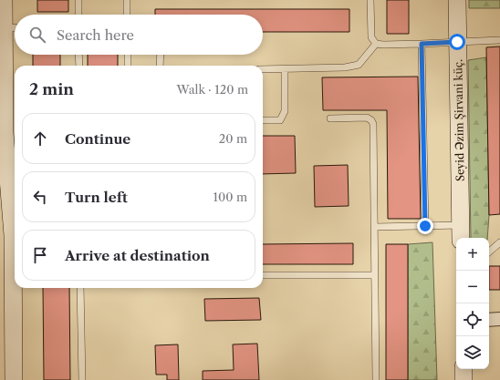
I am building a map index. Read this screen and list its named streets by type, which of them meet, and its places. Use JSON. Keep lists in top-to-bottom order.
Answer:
{
  "streets": {
    "main road": ["Seyid Əzim Şirvani küç."]
  },
  "page": {
    "search": "Search here",
    "heading": ["2 min", "Walk · 120 m"],
    "list": [
      ["Continue", "20 m"],
      ["Turn left", "100 m"],
      "Arrive at destination"
    ],
    "map_buttons": ["+", "−"]
  }
}
